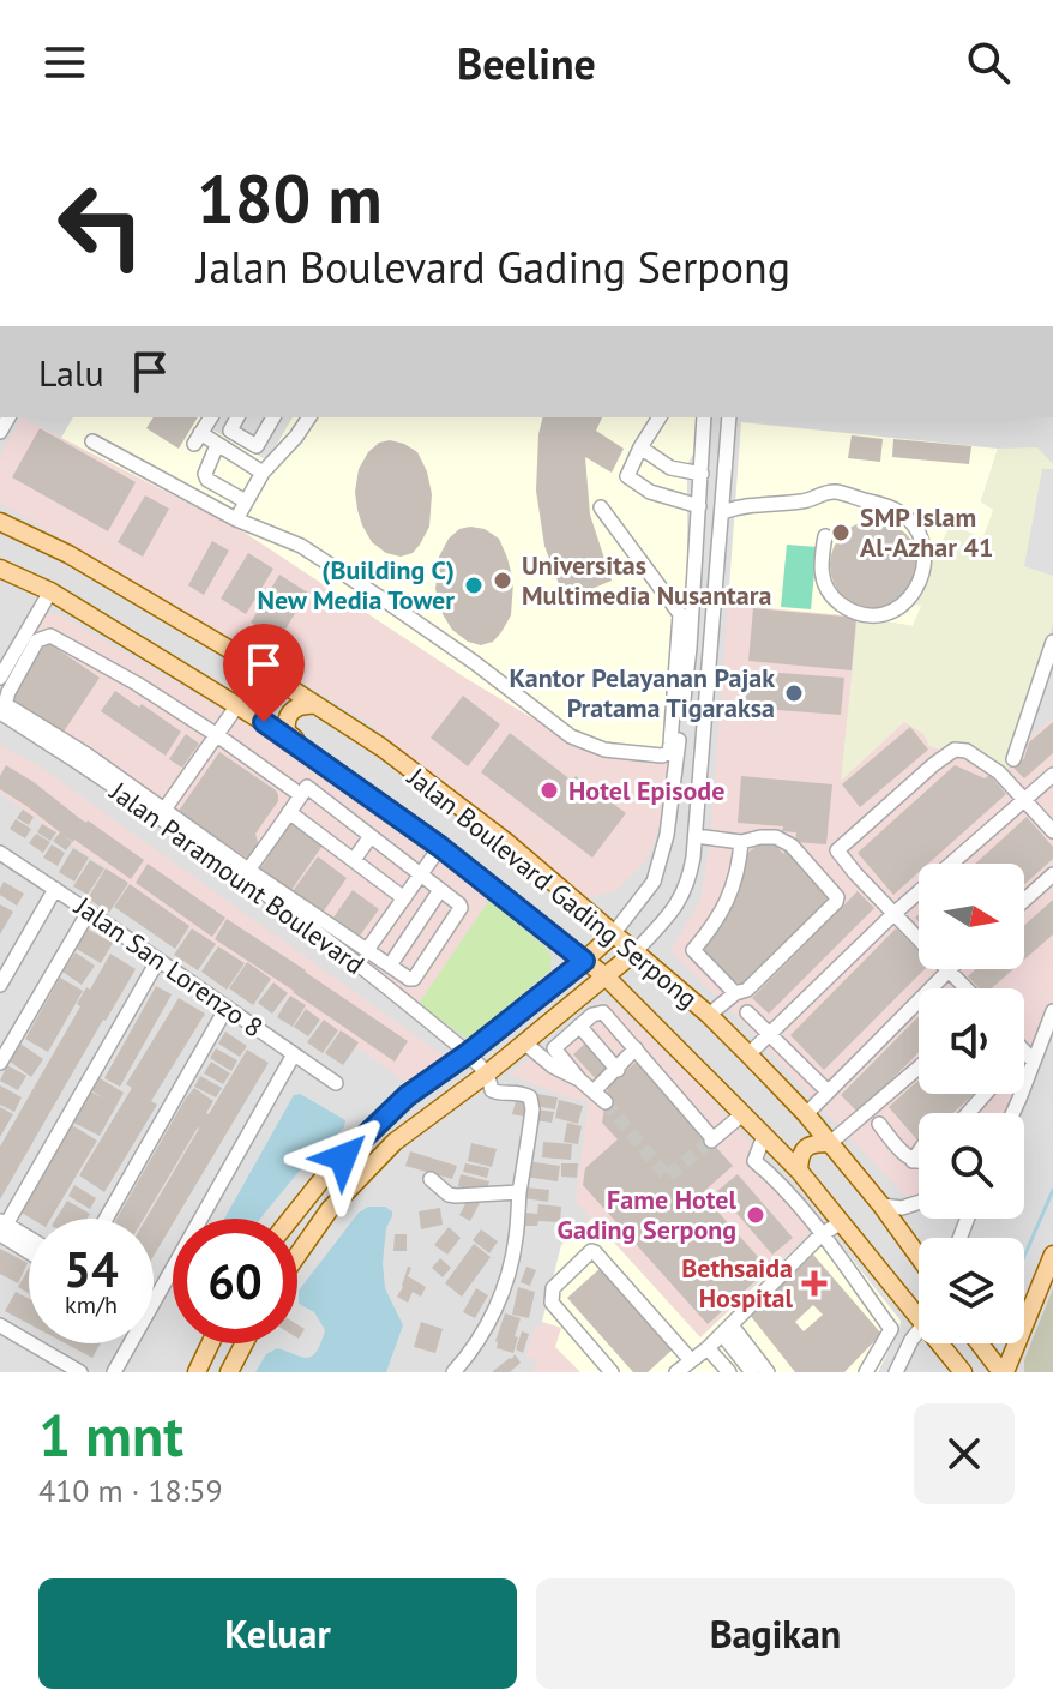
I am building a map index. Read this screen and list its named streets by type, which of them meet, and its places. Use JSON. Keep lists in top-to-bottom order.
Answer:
{
  "streets": {
    "main road": ["Jalan Boulevard Gading Serpong"],
    "street": ["Jalan Paramount Boulevard", "Jalan San Lorenzo 8"]
  },
  "places": {
    "other": [
      "SMP Islam Al-Azhar 41",
      "Universitas Multimedia Nusantara",
      "(Building C) New Media Tower",
      "Kantor Pelayanan Pajak Pratama Tigaraksa",
      "Hotel Episode",
      "Fame Hotel Gading Serpong"
    ],
    "health": ["Bethsaida Hospital"]
  },
  "north": "right",
  "page": {
    "header": "Beeline",
    "turn": ["180 m", "Jalan Boulevard Gading Serpong"],
    "then": "Lalu",
    "speed": "54 km/h",
    "limit": "60",
    "heading": ["1 mnt", "410 m · 18:59"],
    "buttons": ["Keluar", "Bagikan"]
  }
}
